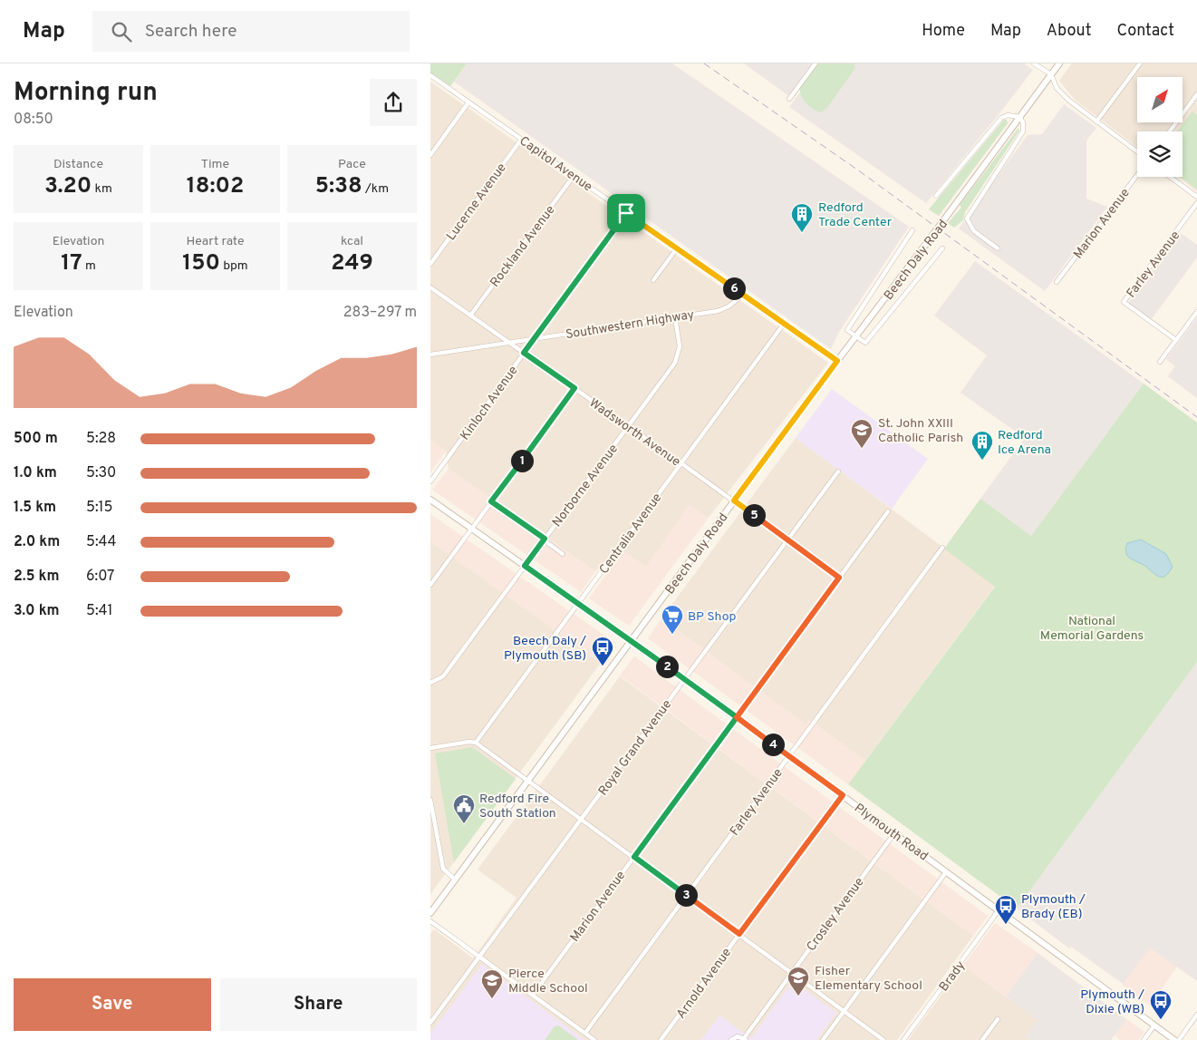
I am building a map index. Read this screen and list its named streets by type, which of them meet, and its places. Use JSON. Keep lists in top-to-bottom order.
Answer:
{
  "streets": {
    "main road": ["Beech Daly Road", "Plymouth Road"],
    "street": [
      "Capitol Avenue",
      "Lucerne Avenue",
      "Marion Avenue",
      "Rockland Avenue",
      "Farley Avenue",
      "Southwestern Highway",
      "Kinloch Avenue",
      "Wadsworth Avenue",
      "Norborne Avenue",
      "Centralia Avenue",
      "Royal Grand Avenue",
      "Crosley Avenue",
      "Brady",
      "Arnold Avenue"
    ]
  },
  "crossings": [
    ["Capitol Avenue", "Lucerne Avenue"],
    ["Capitol Avenue", "Rockland Avenue"],
    ["Capitol Avenue", "Beech Daly Road"],
    ["Capitol Avenue", "Southwestern Highway"],
    ["Capitol Avenue", "Kinloch Avenue"],
    ["Capitol Avenue", "Centralia Avenue"],
    ["Marion Avenue", "Wadsworth Avenue"],
    ["Marion Avenue", "Plymouth Road"],
    ["Rockland Avenue", "Wadsworth Avenue"],
    ["Beech Daly Road", "Wadsworth Avenue"],
    ["Beech Daly Road", "Plymouth Road"],
    ["Farley Avenue", "Plymouth Road"],
    ["Southwestern Highway", "Kinloch Avenue"],
    ["Southwestern Highway", "Wadsworth Avenue"],
    ["Southwestern Highway", "Norborne Avenue"],
    ["Kinloch Avenue", "Wadsworth Avenue"],
    ["Wadsworth Avenue", "Norborne Avenue"],
    ["Wadsworth Avenue", "Centralia Avenue"],
    ["Wadsworth Avenue", "Royal Grand Avenue"],
    ["Norborne Avenue", "Plymouth Road"],
    ["Centralia Avenue", "Plymouth Road"],
    ["Royal Grand Avenue", "Plymouth Road"],
    ["Plymouth Road", "Crosley Avenue"],
    ["Plymouth Road", "Brady"],
    ["Plymouth Road", "Arnold Avenue"]
  ],
  "parks": ["National Memorial Gardens"],
  "places": {
    "building": ["Redford Trade Center", "Redford Ice Arena"],
    "school or university": ["St. John XXIII Catholic Parish", "Fisher Elementary School", "Pierce Middle School"],
    "supermarket": ["BP Shop"],
    "bus stop": ["Beech Daly / Plymouth (SB)", "Plymouth / Brady (EB)", "Plymouth / Dixie (WB)"],
    "public building": ["Redford Fire South Station"]
  },
  "north": "top right",
  "page": {
    "header": "Map",
    "search": "Search here",
    "nav": [
      "Home",
      "Map",
      "About",
      "Contact"
    ],
    "heading": ["Morning run", "08:50"],
    "stats": [
      ["Distance", "3.20 km"],
      ["Time", "18:02"],
      ["Pace", "5:38 /km"],
      ["Elevation", "17 m"],
      ["Heart rate", "150 bpm"],
      ["kcal", "249"]
    ],
    "pins": [
      "6",
      "1",
      "5",
      "2",
      "4",
      "3"
    ],
    "chart": ["Elevation", "283–297 m"],
    "list": [
      {
        "name": "500 m",
        "note": "5:28"
      },
      {
        "name": "1.0 km",
        "note": "5:30"
      },
      {
        "name": "1.5 km",
        "note": "5:15"
      },
      {
        "name": "2.0 km",
        "note": "5:44"
      },
      {
        "name": "2.5 km",
        "note": "6:07"
      },
      {
        "name": "3.0 km",
        "note": "5:41"
      }
    ],
    "buttons": ["Save", "Share"]
  }
}
